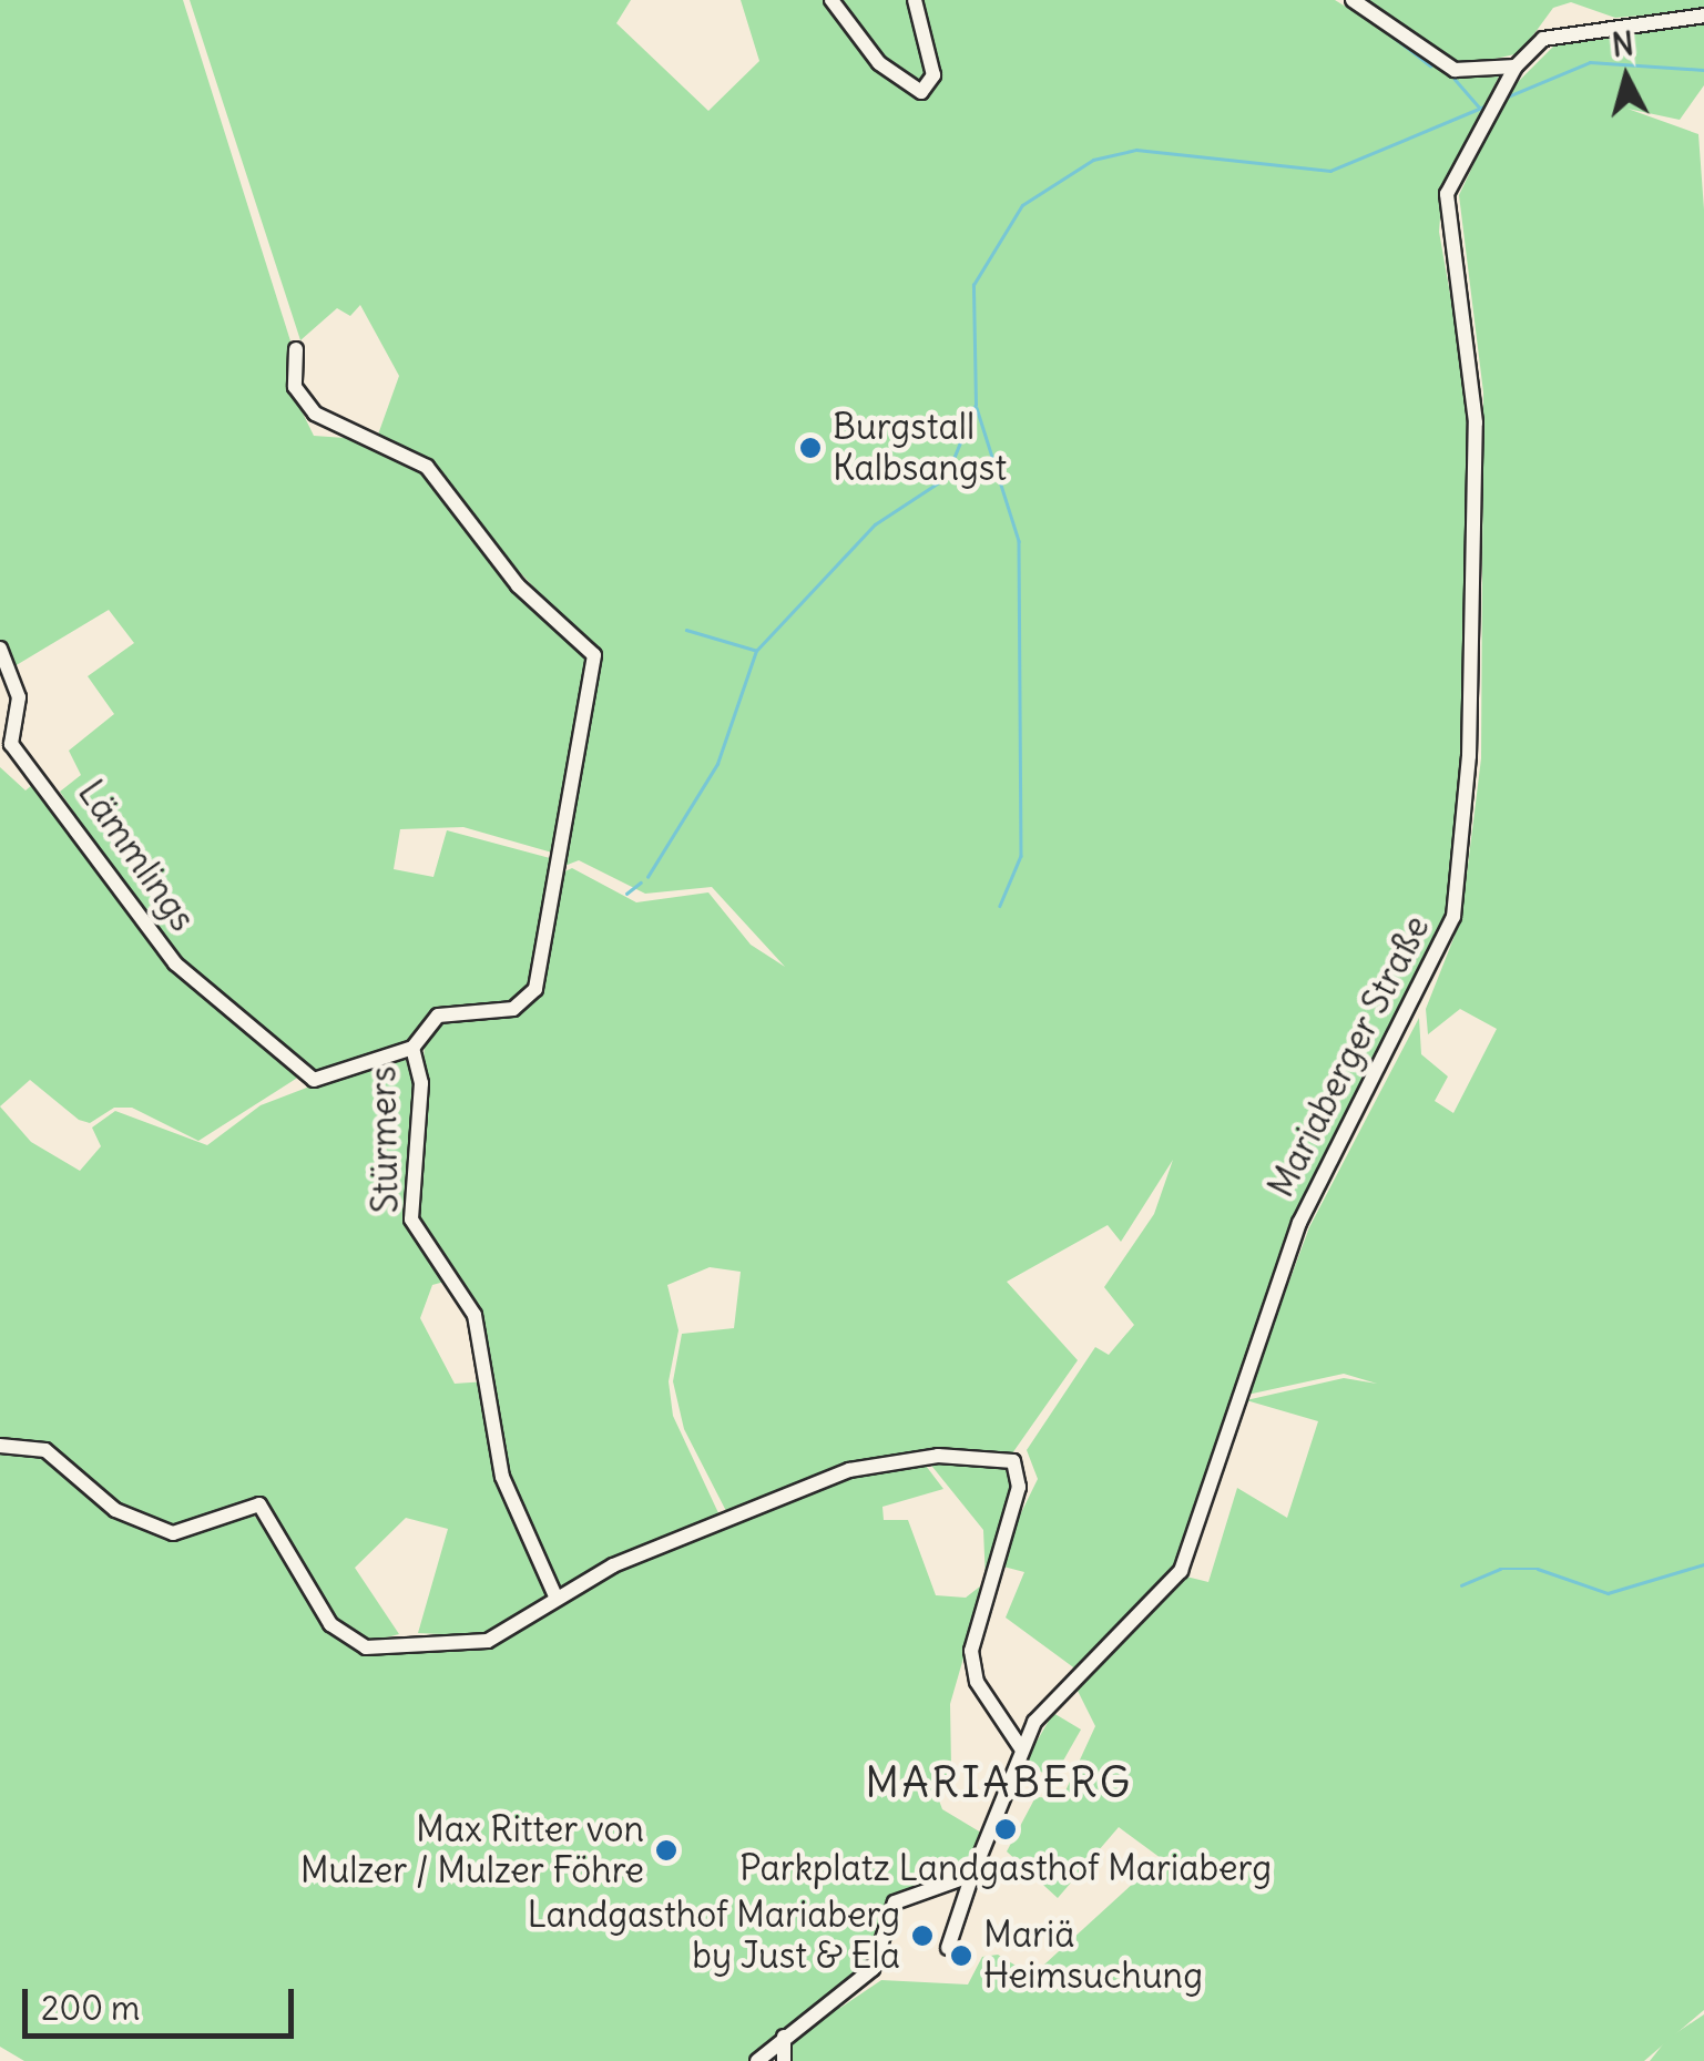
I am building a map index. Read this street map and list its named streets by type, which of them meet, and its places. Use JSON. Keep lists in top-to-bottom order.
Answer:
{
  "streets": {
    "street": ["Lämmlings", "Mariaberger Straße", "Stürmers"]
  },
  "crossings": [
    ["Lämmlings", "Stürmers"]
  ],
  "districts": ["MARIABERG"],
  "places": [
    "Burgstall Kalbsangst",
    "Parkplatz Landgasthof Mariaberg",
    "Max Ritter von Mulzer / Mulzer Föhre",
    "Landgasthof Mariaberg by Just & Ela",
    "Mariä Heimsuchung"
  ],
  "scale_bar": "200 m",
  "north": "top"
}
